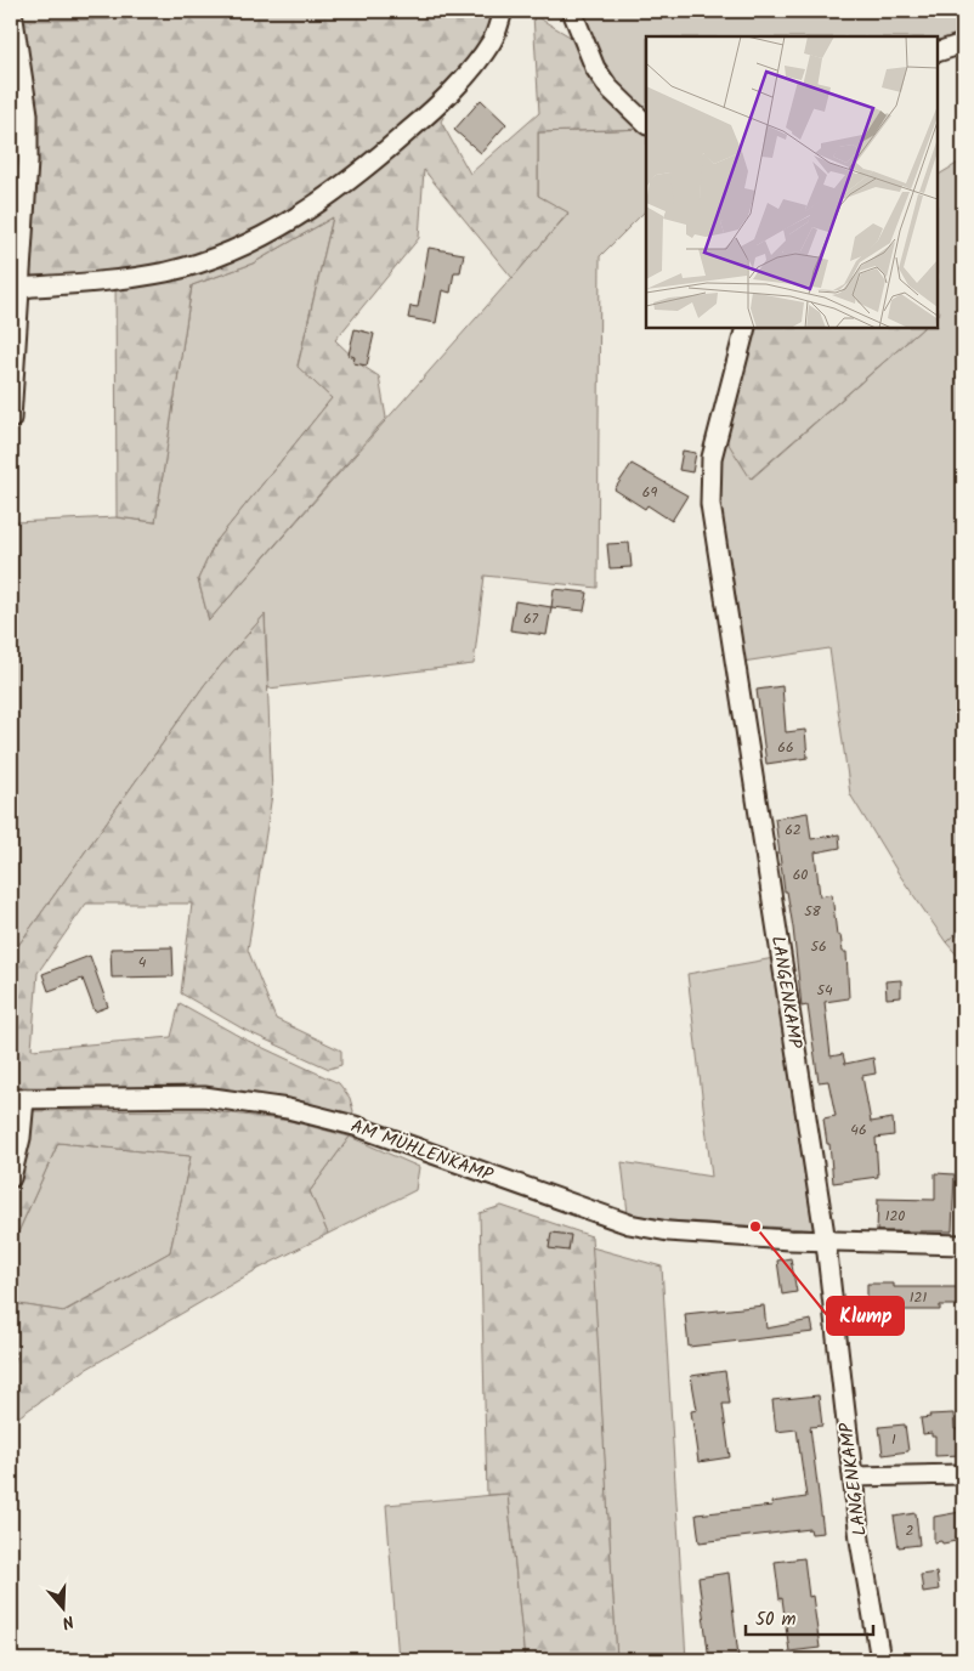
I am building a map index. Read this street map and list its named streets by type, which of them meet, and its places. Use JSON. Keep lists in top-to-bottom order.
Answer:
{
  "streets": {
    "street": ["LANGENKAMP", "AM MÜHLENKAMP"]
  },
  "crossings": [
    ["LANGENKAMP", "AM MÜHLENKAMP"]
  ],
  "places": ["Klump"],
  "house_numbers": [
    "69",
    "67",
    "66",
    "62",
    "60",
    "58",
    "56",
    "4",
    "54",
    "46",
    "120",
    "121",
    "1",
    "2"
  ],
  "scale_bar": "50 m",
  "north": "bottom"
}
